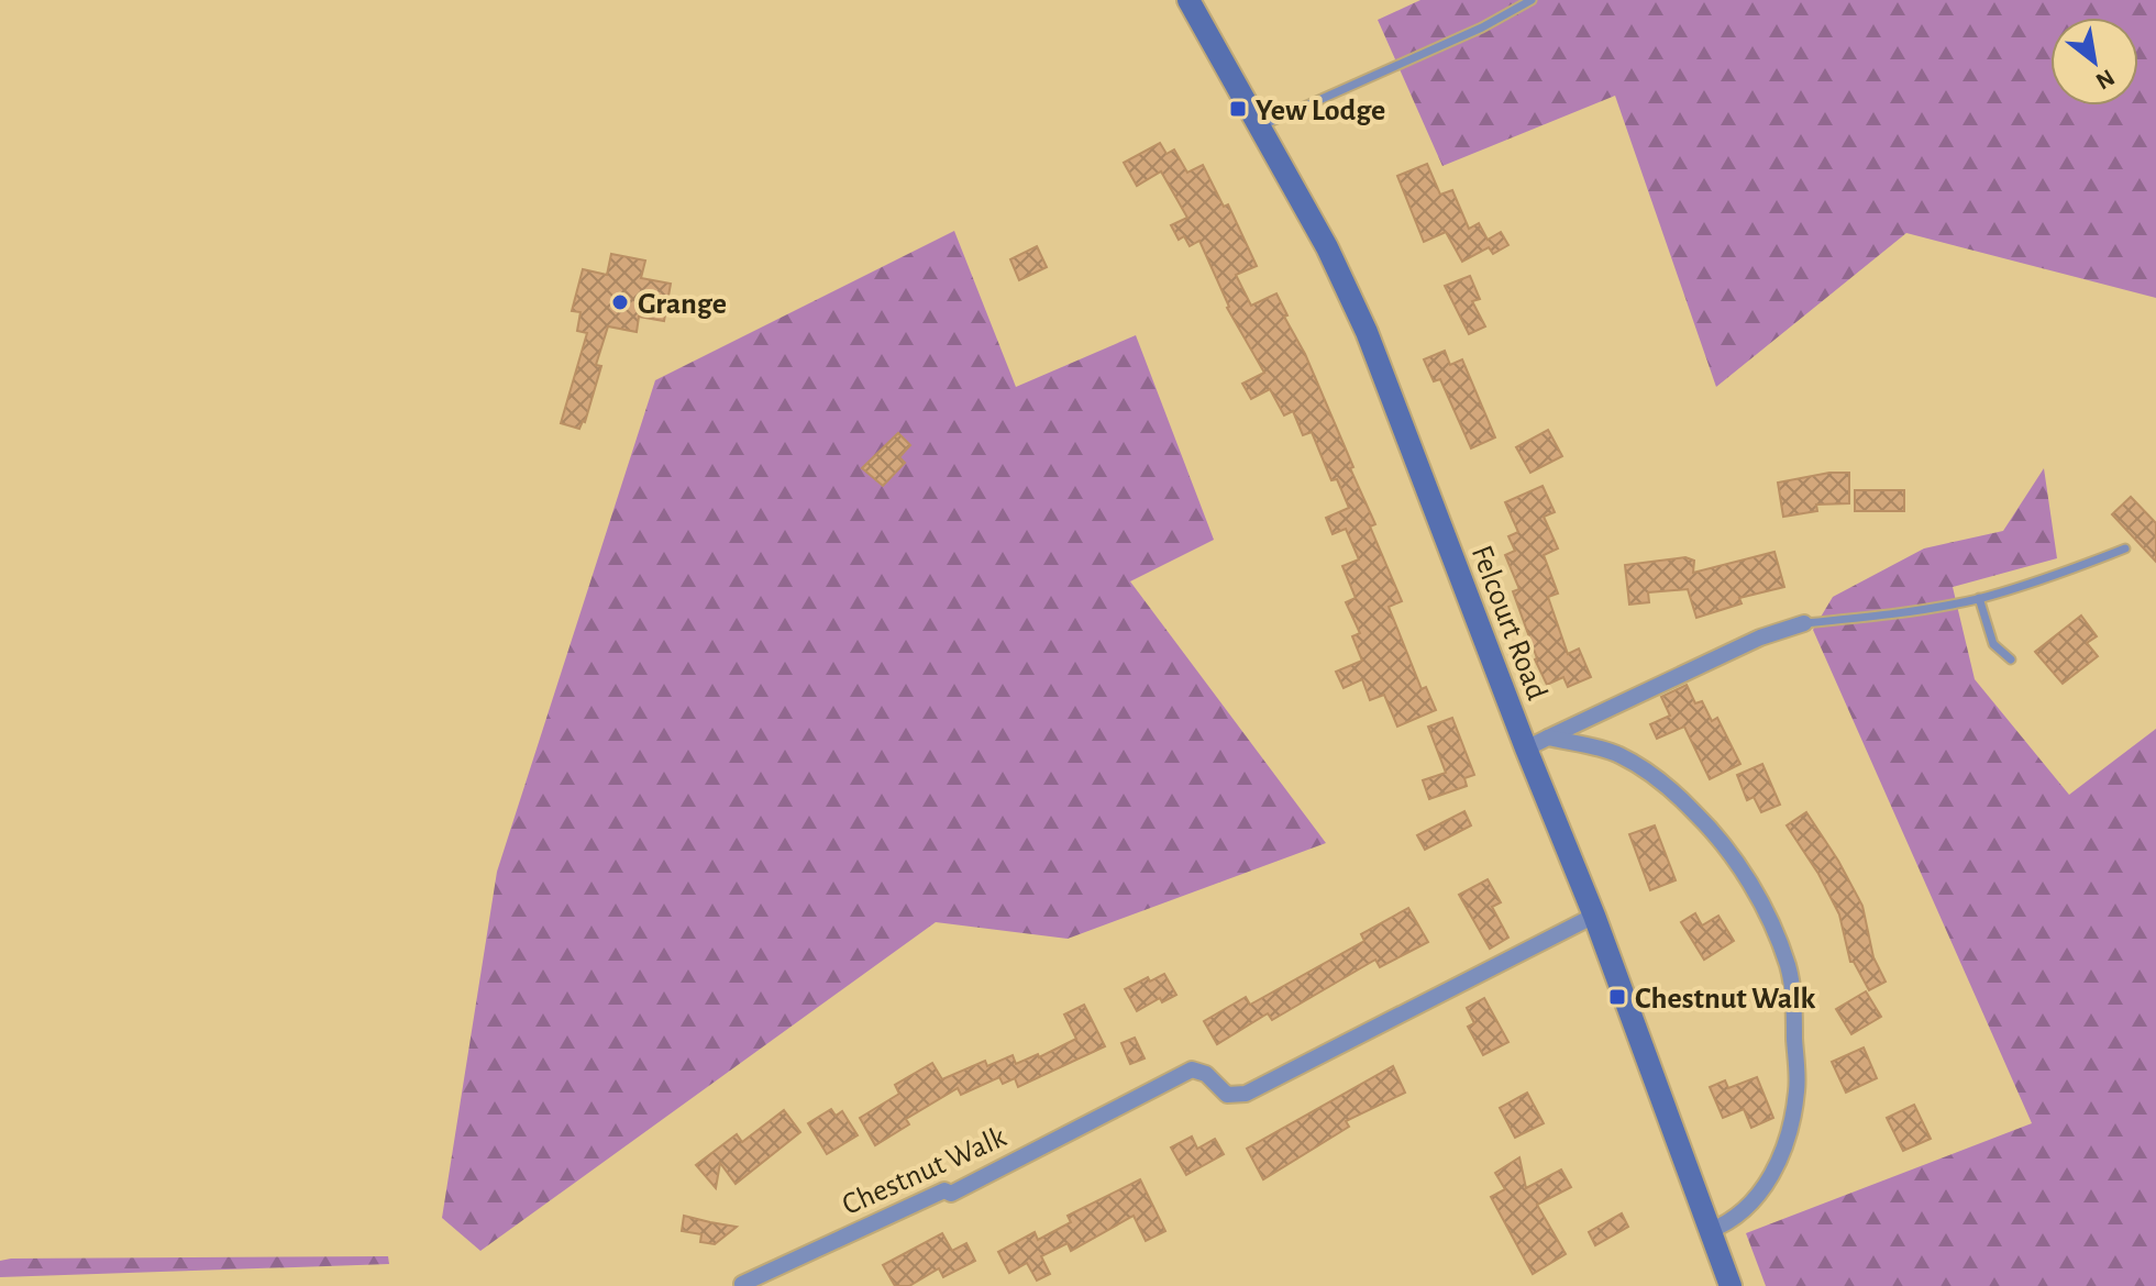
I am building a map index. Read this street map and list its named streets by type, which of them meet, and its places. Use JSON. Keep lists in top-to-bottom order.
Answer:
{
  "streets": {
    "street": ["Felcourt Road", "Chestnut Walk"]
  },
  "crossings": [
    ["Felcourt Road", "Chestnut Walk"]
  ],
  "places": {
    "transit": ["Yew Lodge", "Chestnut Walk"],
    "other": ["Grange"]
  },
  "north": "bottom right"
}
